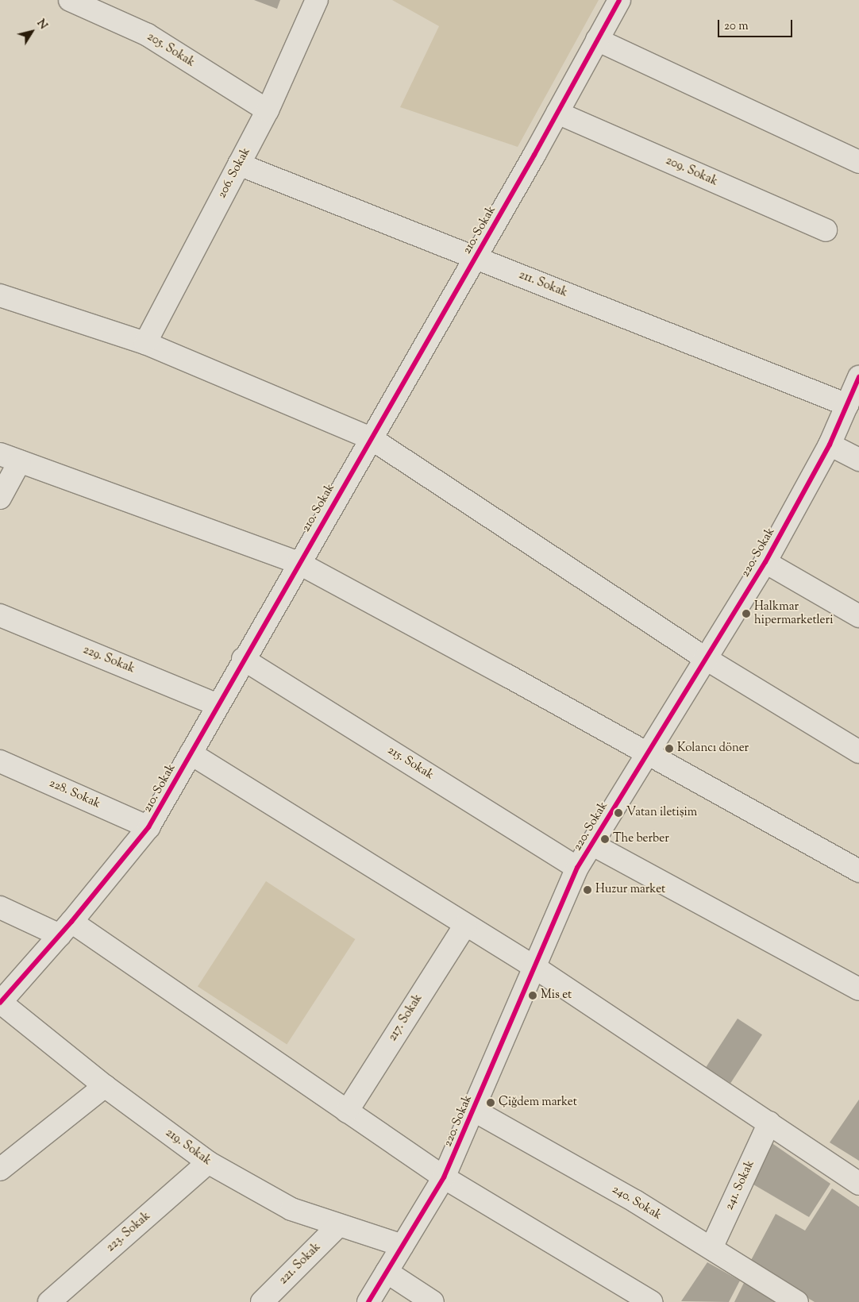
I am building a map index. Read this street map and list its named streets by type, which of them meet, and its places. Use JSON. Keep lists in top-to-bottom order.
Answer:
{
  "streets": {
    "street": [
      "205. Sokak",
      "209. Sokak",
      "206. Sokak",
      "210. Sokak",
      "211. Sokak",
      "220. Sokak",
      "229. Sokak",
      "215. Sokak",
      "228. Sokak",
      "217. Sokak",
      "219. Sokak",
      "241. Sokak",
      "240. Sokak",
      "223. Sokak",
      "221. Sokak"
    ]
  },
  "crossings": [
    ["205. Sokak", "206. Sokak"],
    ["209. Sokak", "210. Sokak"],
    ["206. Sokak", "211. Sokak"],
    ["210. Sokak", "211. Sokak"],
    ["210. Sokak", "229. Sokak"],
    ["210. Sokak", "215. Sokak"],
    ["210. Sokak", "228. Sokak"],
    ["210. Sokak", "219. Sokak"],
    ["211. Sokak", "220. Sokak"],
    ["220. Sokak", "215. Sokak"],
    ["220. Sokak", "219. Sokak"],
    ["220. Sokak", "240. Sokak"],
    ["219. Sokak", "223. Sokak"],
    ["219. Sokak", "221. Sokak"],
    ["241. Sokak", "240. Sokak"]
  ],
  "places": [
    "Halkmar hipermarketleri",
    "Kolancı döner",
    "Vatan iletişim",
    "The berber",
    "Huzur market",
    "Mis et",
    "Çiğdem market"
  ],
  "scale_bar": "20 m",
  "north": "top right"
}
